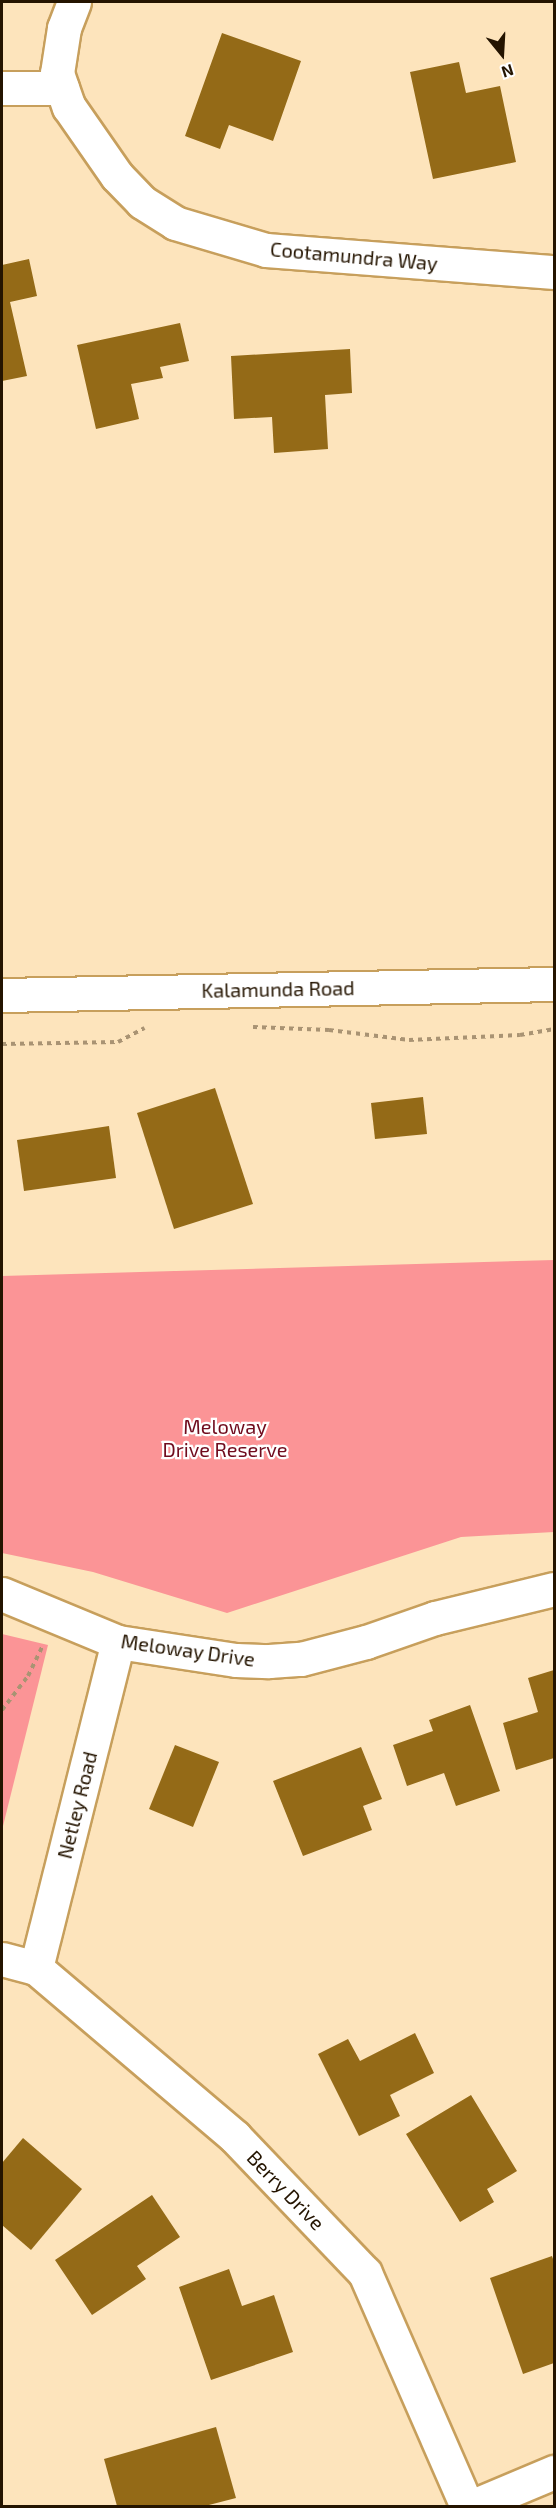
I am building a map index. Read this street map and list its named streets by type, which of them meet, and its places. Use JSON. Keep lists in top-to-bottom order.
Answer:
{
  "streets": {
    "street": [
      "Cootamundra Way",
      "Kalamunda Road",
      "Meloway Drive",
      "Netley Road",
      "Berry Drive"
    ]
  },
  "crossings": [
    ["Meloway Drive", "Netley Road"],
    ["Netley Road", "Berry Drive"]
  ],
  "parks": ["Meloway Drive Reserve"],
  "north": "bottom"
}
